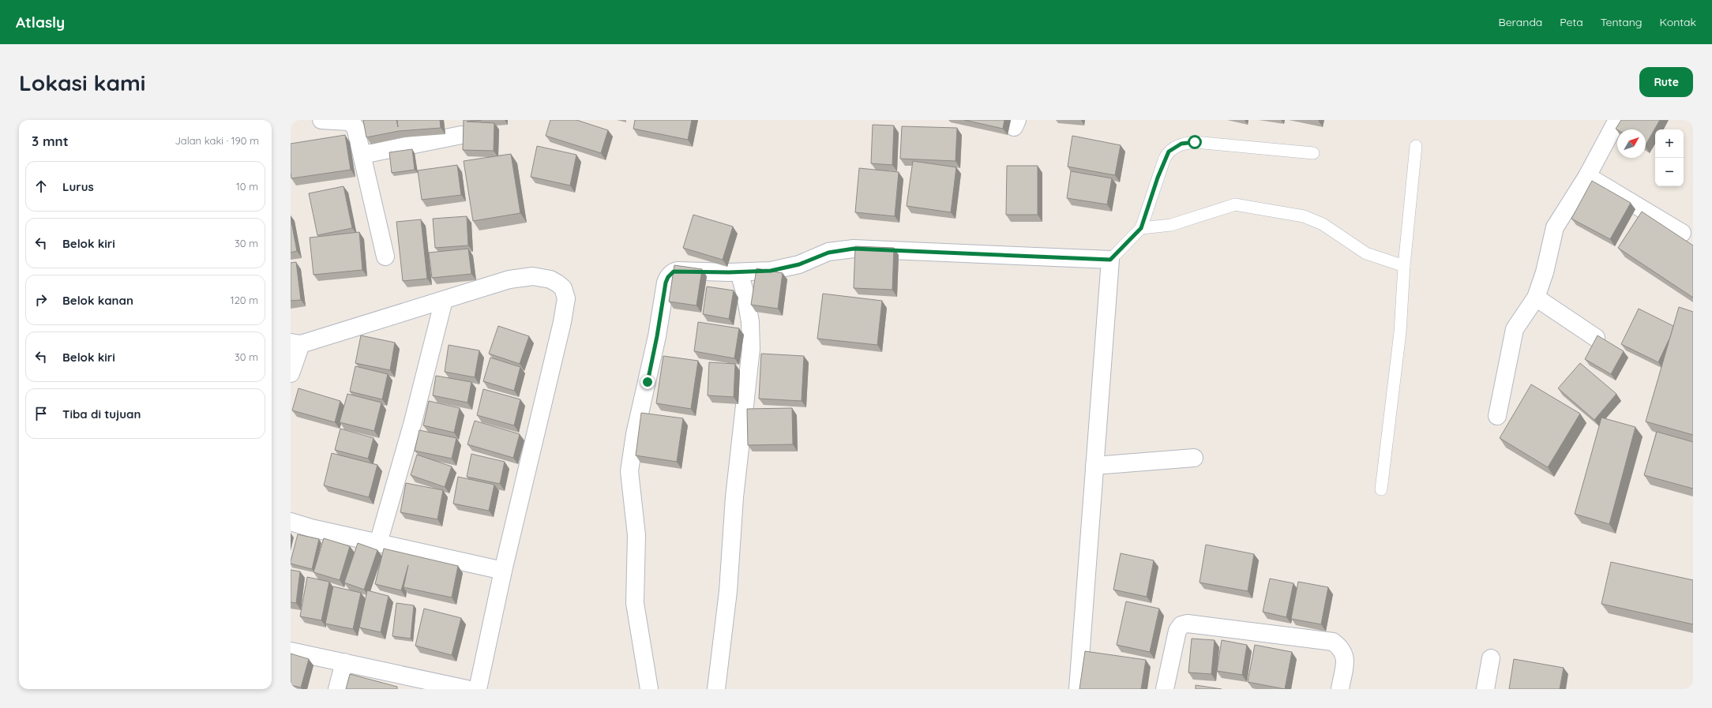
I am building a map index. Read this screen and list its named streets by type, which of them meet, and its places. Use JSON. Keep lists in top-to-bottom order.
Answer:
{
  "north": "top right",
  "page": {
    "header": "Atlasly",
    "nav": [
      "Beranda",
      "Peta",
      "Tentang",
      "Kontak"
    ],
    "buttons": "Rute",
    "title": "Lokasi kami",
    "heading": ["3 mnt", "Jalan kaki · 190 m"],
    "map_buttons": ["+", "−"],
    "list": [
      ["Lurus", "10 m"],
      ["Belok kiri", "30 m"],
      ["Belok kanan", "120 m"],
      ["Belok kiri", "30 m"],
      "Tiba di tujuan"
    ]
  }
}
